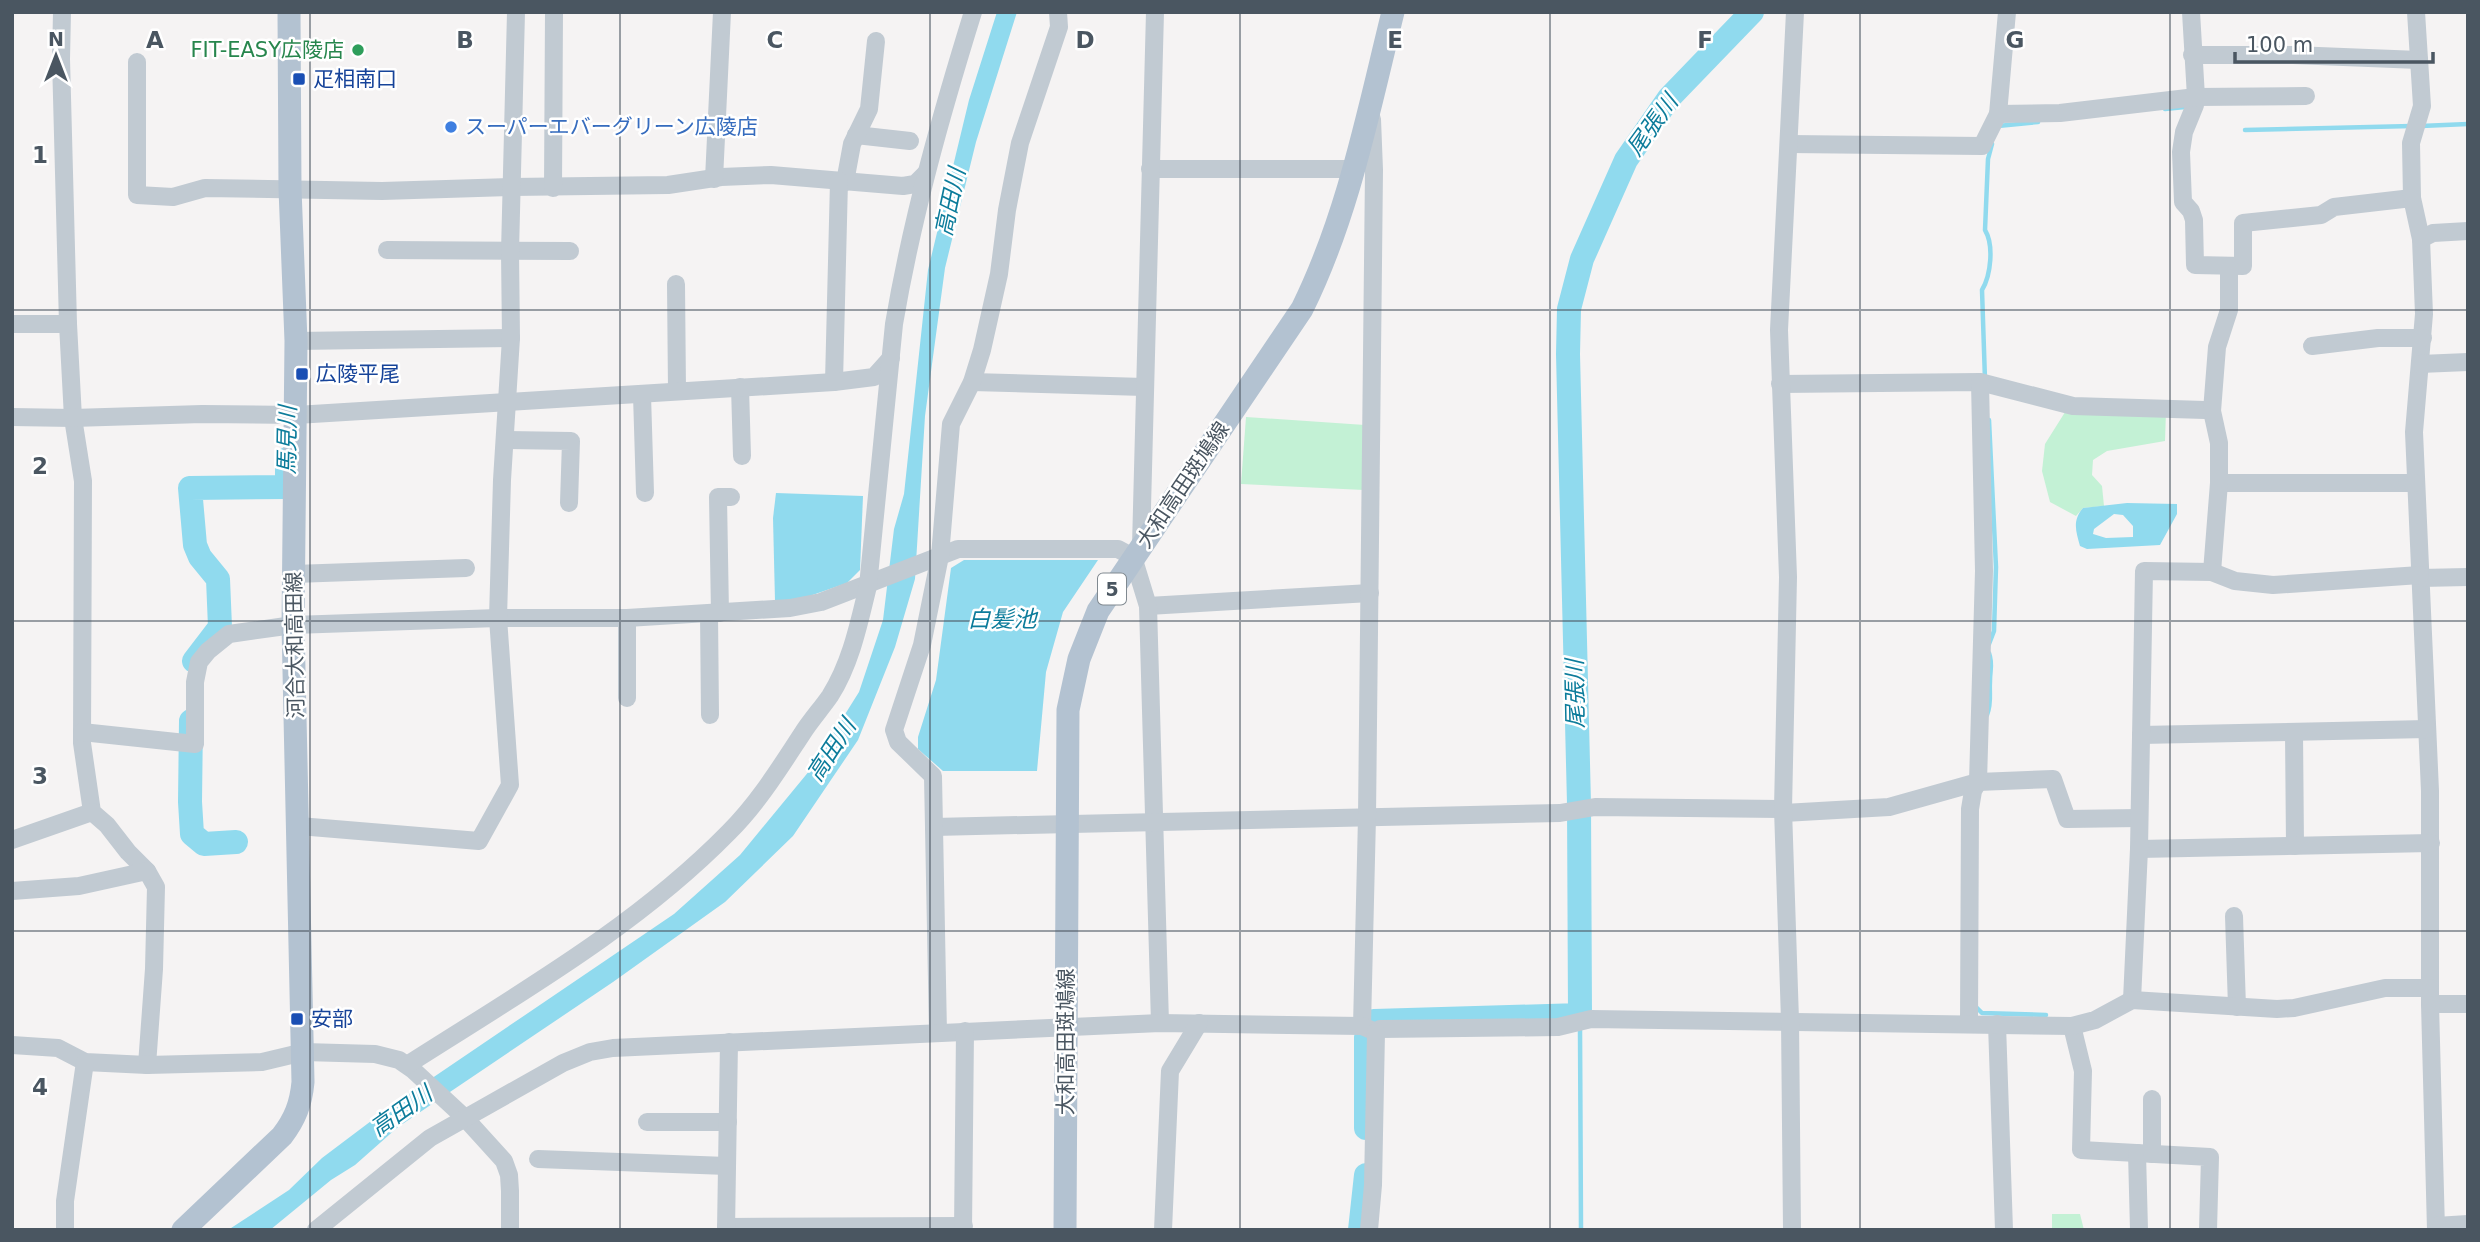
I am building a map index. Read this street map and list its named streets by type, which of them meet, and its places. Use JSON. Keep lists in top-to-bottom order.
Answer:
{
  "streets": {
    "main road": ["大和高田斑鳩線", "5", "河合大和高田線"]
  },
  "water": [
    "尾張川",
    "高田川",
    "馬見川",
    "白髪池"
  ],
  "places": {
    "other": ["FIT-EASY広陵店", "スーパーエバーグリーン広陵店"],
    "transit": ["疋相南口", "広陵平尾", "安部"]
  },
  "scale_bar": "100 m",
  "north": "top",
  "grid": {
    "columns": [
      "A",
      "B",
      "C",
      "D",
      "E",
      "F",
      "G"
    ],
    "rows": [
      "1",
      "2",
      "3",
      "4"
    ]
  }
}
